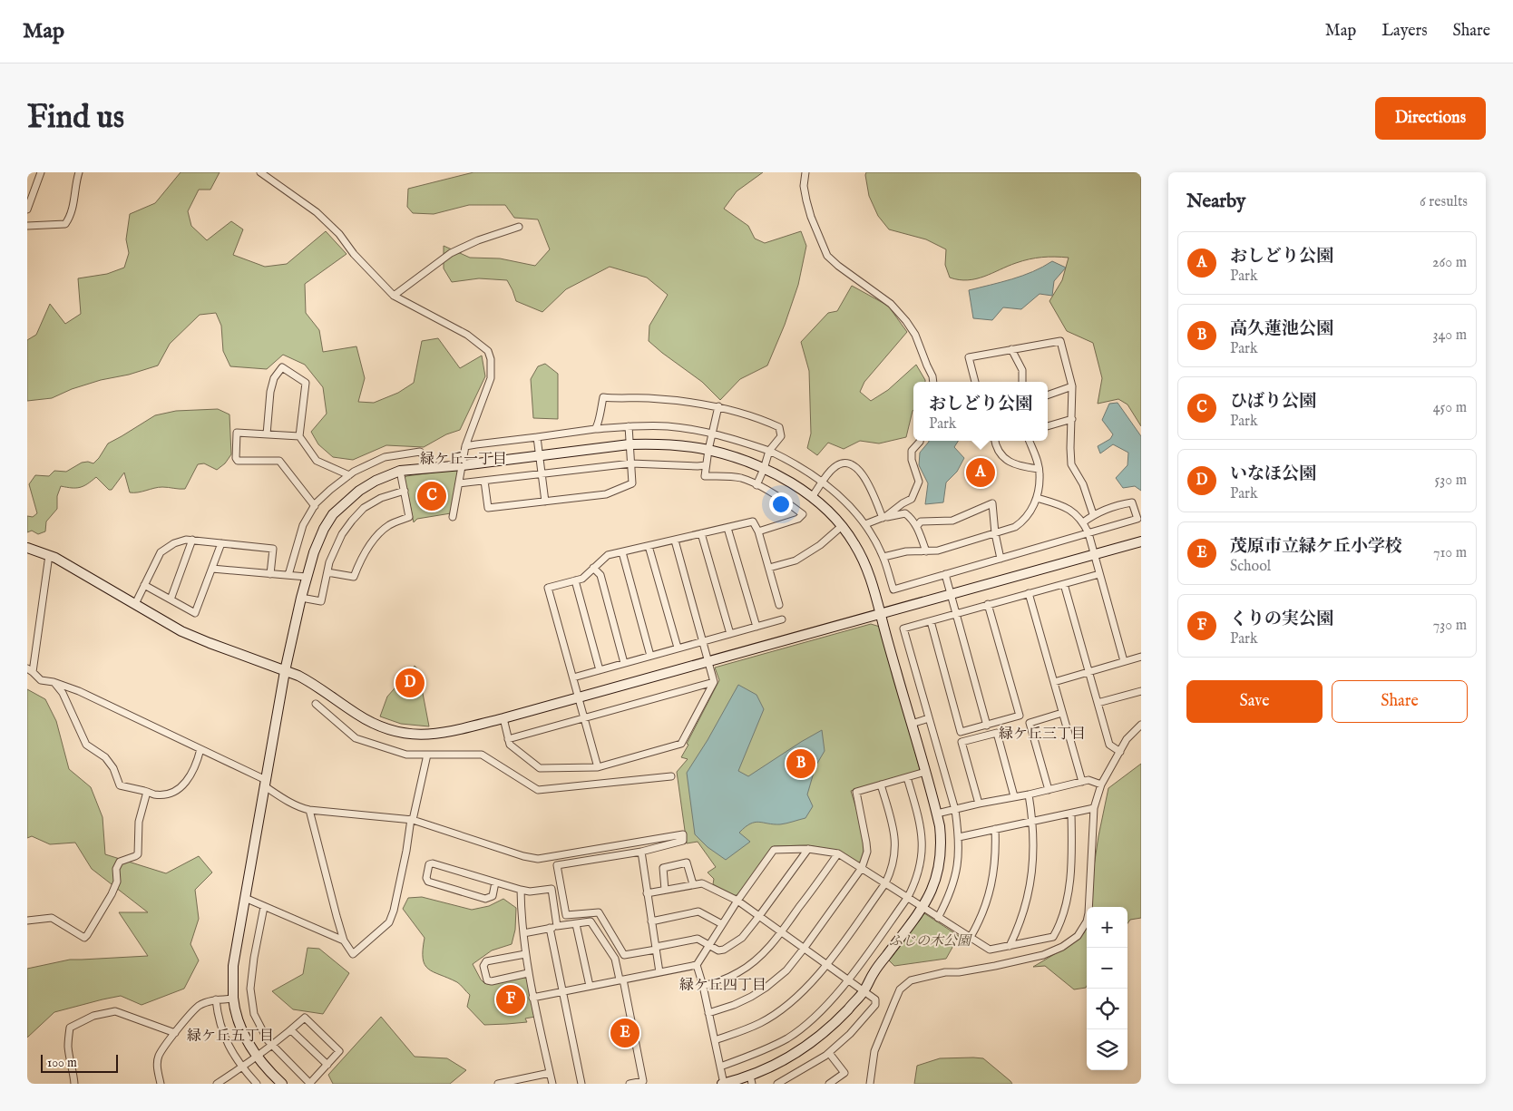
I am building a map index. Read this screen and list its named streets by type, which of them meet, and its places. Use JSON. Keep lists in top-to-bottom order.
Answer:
{
  "districts": [
    "緑ケ丘一丁目",
    "緑ケ丘三丁目",
    "緑ケ丘四丁目",
    "緑ケ丘五丁目"
  ],
  "parks": ["ふじの木公園"],
  "scale_bar": "100 m",
  "page": {
    "header": "Map",
    "nav": ["Map", "Layers", "Share"],
    "buttons": [
      "Directions",
      ["Save", "Share"]
    ],
    "title": "Find us",
    "heading": ["Nearby", "6 results"],
    "list": [
      {
        "mark": "A",
        "name": "おしどり公園",
        "note": "Park",
        "value": "260 m"
      },
      {
        "mark": "B",
        "name": "高久蓮池公園",
        "note": "Park",
        "value": "340 m"
      },
      {
        "mark": "C",
        "name": "ひばり公園",
        "note": "Park",
        "value": "450 m"
      },
      {
        "mark": "D",
        "name": "いなほ公園",
        "note": "Park",
        "value": "530 m"
      },
      {
        "mark": "E",
        "name": "茂原市立緑ケ丘小学校",
        "note": "School",
        "value": "710 m"
      },
      {
        "mark": "F",
        "name": "くりの実公園",
        "note": "Park",
        "value": "730 m"
      }
    ],
    "popup": ["おしどり公園", "Park"],
    "pins": [
      "A",
      "C",
      "D",
      "B",
      "F",
      "E"
    ],
    "map_buttons": ["+", "−"],
    "scale": "100 m"
  }
}
